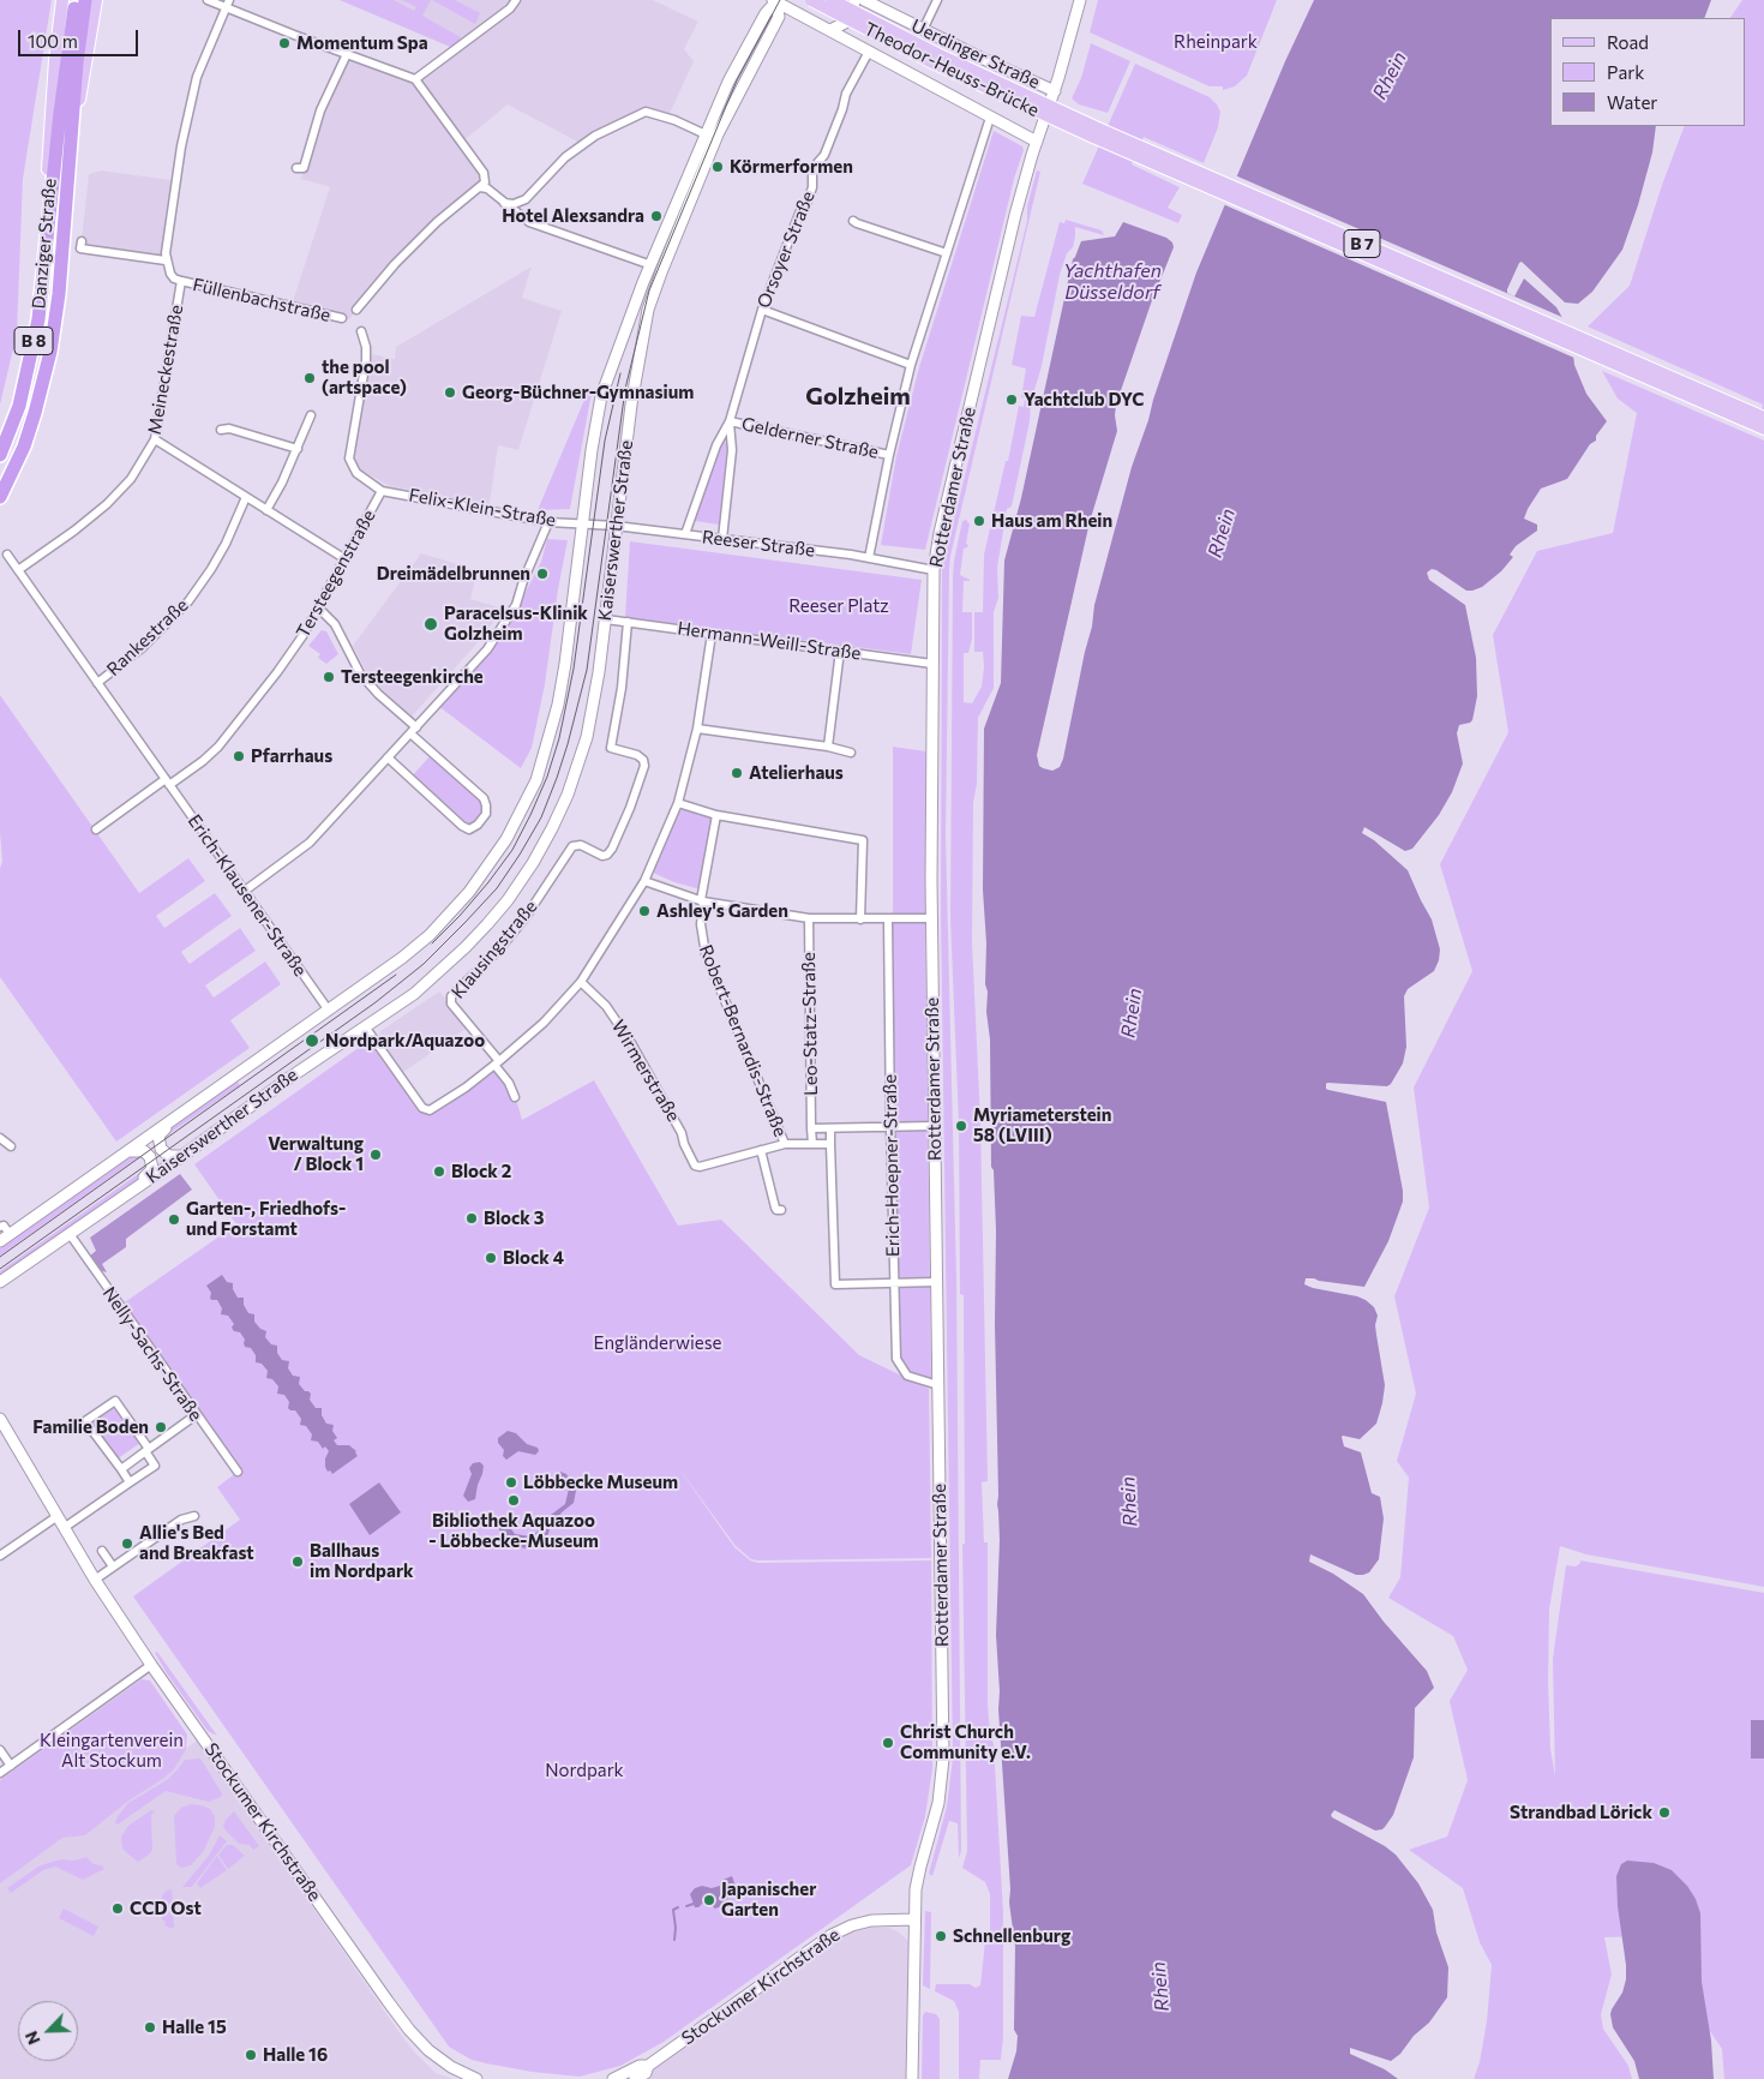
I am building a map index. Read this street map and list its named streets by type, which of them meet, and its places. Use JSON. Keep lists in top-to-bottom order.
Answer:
{
  "streets": {
    "highway": ["Danziger Straße", "B 8"],
    "main road": ["Theodor-Heuss-Brücke", "B 7"],
    "street": [
      "Uerdinger Straße",
      "Orsoyer Straße",
      "Füllenbachstraße",
      "Meineckestraße",
      "Gelderner Straße",
      "Rotterdamer Straße",
      "Felix-Klein-Straße",
      "Kaiserswerther Straße",
      "Reeser Straße",
      "Tersteegenstraße",
      "Rankestraße",
      "Hermann-Weill-Straße",
      "Erich-Klausener-Straße",
      "Klausingstraße",
      "Leo-Statz-Straße",
      "Robert-Bernardis-Straße",
      "Wirmerstraße",
      "Erich-Hoepner-Straße",
      "Nelly-Sachs-Straße",
      "Stockumer Kirchstraße"
    ]
  },
  "crossings": [
    ["Uerdinger Straße", "Rotterdamer Straße"],
    ["Theodor-Heuss-Brücke", "B 7"],
    ["Orsoyer Straße", "Gelderner Straße"],
    ["Orsoyer Straße", "Reeser Straße"],
    ["Füllenbachstraße", "Meineckestraße"],
    ["Meineckestraße", "Erich-Klausener-Straße"],
    ["Rotterdamer Straße", "Reeser Straße"],
    ["Rotterdamer Straße", "Hermann-Weill-Straße"],
    ["Rotterdamer Straße", "Erich-Hoepner-Straße"],
    ["Rotterdamer Straße", "Stockumer Kirchstraße"],
    ["Felix-Klein-Straße", "Kaiserswerther Straße"],
    ["Felix-Klein-Straße", "Reeser Straße"],
    ["Felix-Klein-Straße", "Tersteegenstraße"],
    ["Kaiserswerther Straße", "Reeser Straße"],
    ["Kaiserswerther Straße", "Hermann-Weill-Straße"],
    ["Kaiserswerther Straße", "Erich-Klausener-Straße"],
    ["Kaiserswerther Straße", "Nelly-Sachs-Straße"],
    ["Tersteegenstraße", "Erich-Klausener-Straße"],
    ["Rankestraße", "Erich-Klausener-Straße"],
    ["Hermann-Weill-Straße", "Klausingstraße"]
  ],
  "districts": ["Golzheim"],
  "water": ["Rhein", "Yachthafen Düsseldorf"],
  "parks": [
    "Rheinpark",
    "Reeser Platz",
    "Engländerwiese",
    "Kleingartenverein Alt Stockum",
    "Nordpark"
  ],
  "places": [
    "Momentum Spa",
    "Körmerformen",
    "Hotel Alexsandra",
    "the pool (artspace)",
    "Georg-Büchner-Gymnasium",
    "Yachtclub DYC",
    "Haus am Rhein",
    "Dreimädelbrunnen",
    "Paracelsus-Klinik Golzheim",
    "Tersteegenkirche",
    "Pfarrhaus",
    "Atelierhaus",
    "Ashley's Garden",
    "Nordpark/Aquazoo",
    "Myriameterstein 58 (LVIII)",
    "Verwaltung / Block 1",
    "Block 2",
    "Block 3",
    "Garten-, Friedhofs- und Forstamt",
    "Block 4",
    "Familie Boden",
    "Löbbecke Museum",
    "Bibliothek Aquazoo - Löbbecke-Museum",
    "Allie's Bed and Breakfast",
    "Ballhaus im Nordpark",
    "Christ Church Community e.V.",
    "Strandbad Lörick",
    "Japanischer Garten",
    "CCD Ost",
    "Schnellenburg",
    "Halle 15",
    "Halle 16"
  ],
  "legend": ["Road", "Park", "Water"],
  "scale_bar": "100 m",
  "north": "bottom left"
}
